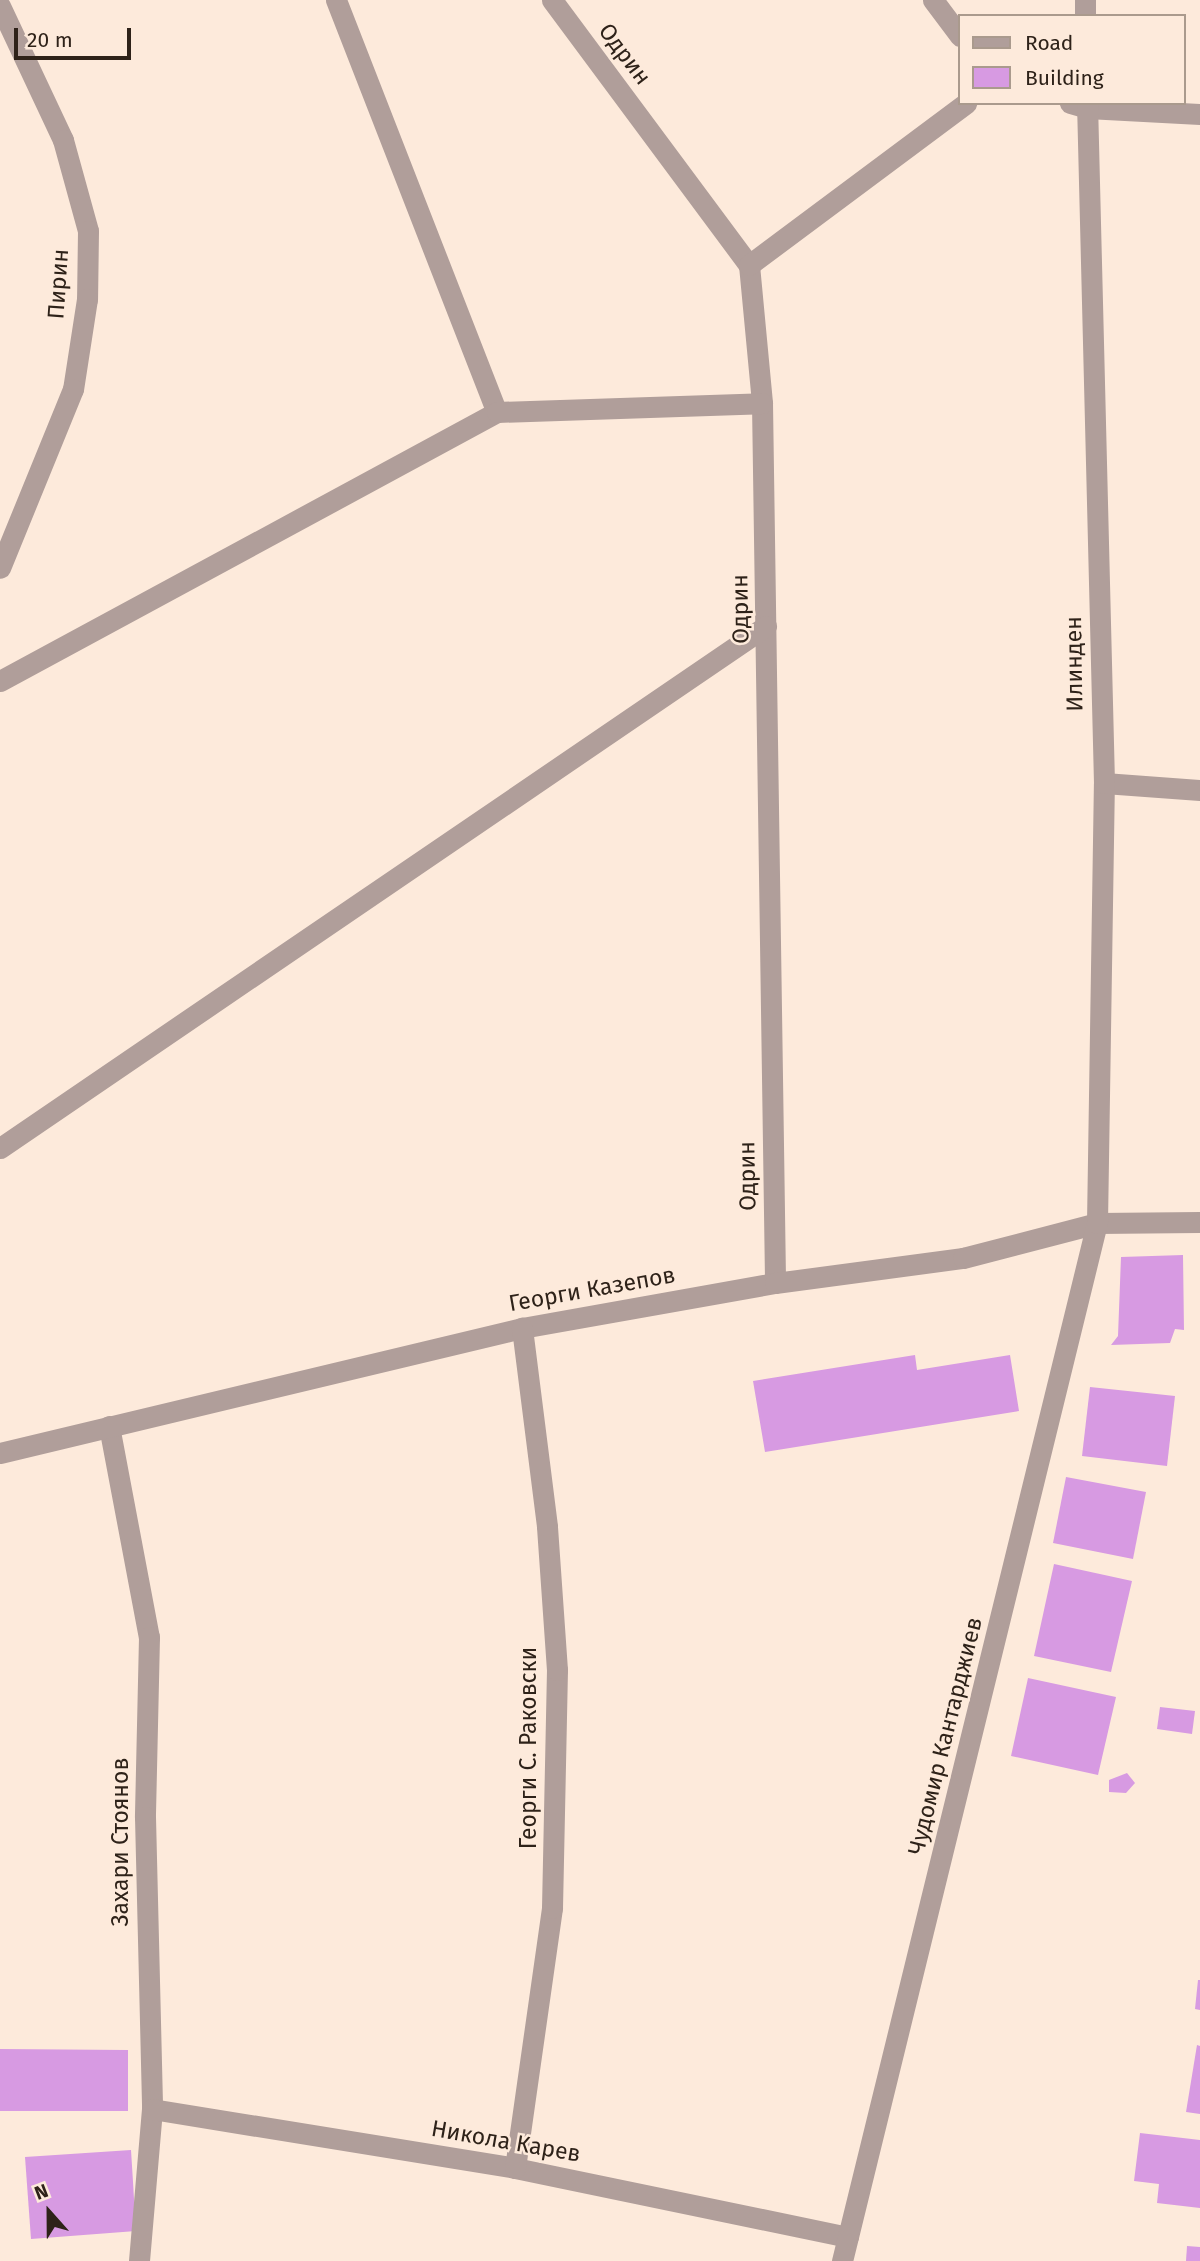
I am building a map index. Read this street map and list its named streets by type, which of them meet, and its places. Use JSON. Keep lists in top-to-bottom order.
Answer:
{
  "streets": {
    "street": [
      "Одрин",
      "Пирин",
      "Илинден",
      "Георги Казепов",
      "Чудомир Кантарджиев",
      "Георги С. Раковски",
      "Захари Стоянов",
      "Никола Карев"
    ]
  },
  "crossings": [
    ["Одрин", "Георги Казепов"],
    ["Илинден", "Георги Казепов"],
    ["Илинден", "Чудомир Кантарджиев"],
    ["Георги Казепов", "Чудомир Кантарджиев"],
    ["Георги Казепов", "Георги С. Раковски"],
    ["Георги Казепов", "Захари Стоянов"],
    ["Чудомир Кантарджиев", "Никола Карев"],
    ["Георги С. Раковски", "Никола Карев"],
    ["Захари Стоянов", "Никола Карев"]
  ],
  "legend": ["Road", "Building"],
  "scale_bar": "20 m",
  "north": "top"
}
